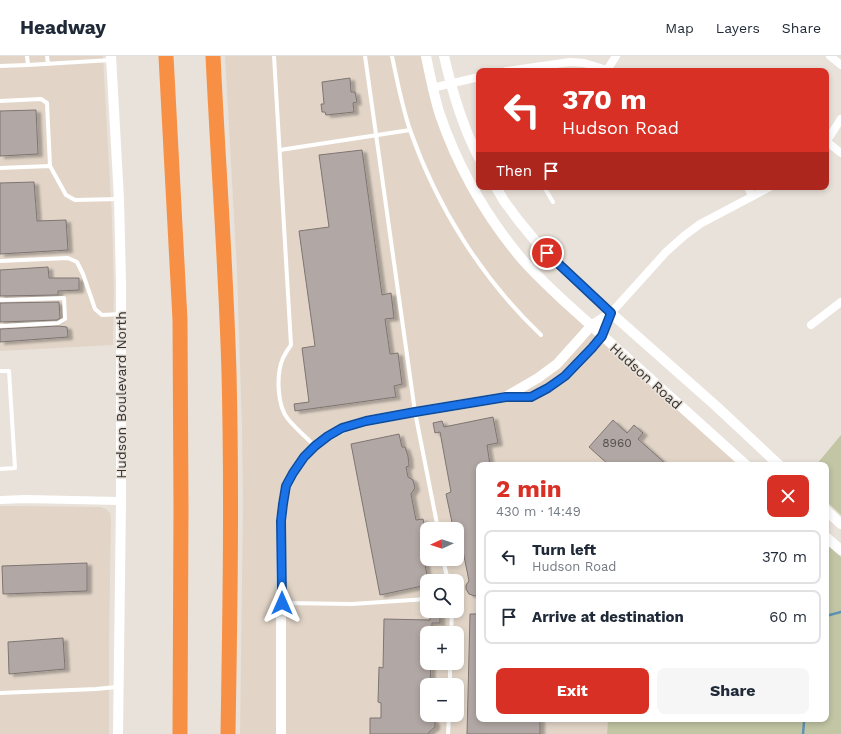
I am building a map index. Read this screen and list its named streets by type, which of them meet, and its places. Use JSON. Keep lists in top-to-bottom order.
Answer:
{
  "streets": {
    "street": ["Hudson Road", "Hudson Boulevard North"]
  },
  "house_numbers": ["8960"],
  "north": "left",
  "page": {
    "header": "Headway",
    "nav": ["Map", "Layers", "Share"],
    "turn": ["370 m", "Hudson Road"],
    "then": "Then",
    "heading": ["2 min", "430 m · 14:49"],
    "map_buttons": ["+", "−"],
    "list": [
      {
        "name": "Turn left",
        "note": "Hudson Road",
        "value": "370 m"
      },
      {
        "name": "Arrive at destination",
        "value": "60 m"
      }
    ],
    "buttons": ["Exit", "Share"]
  }
}
